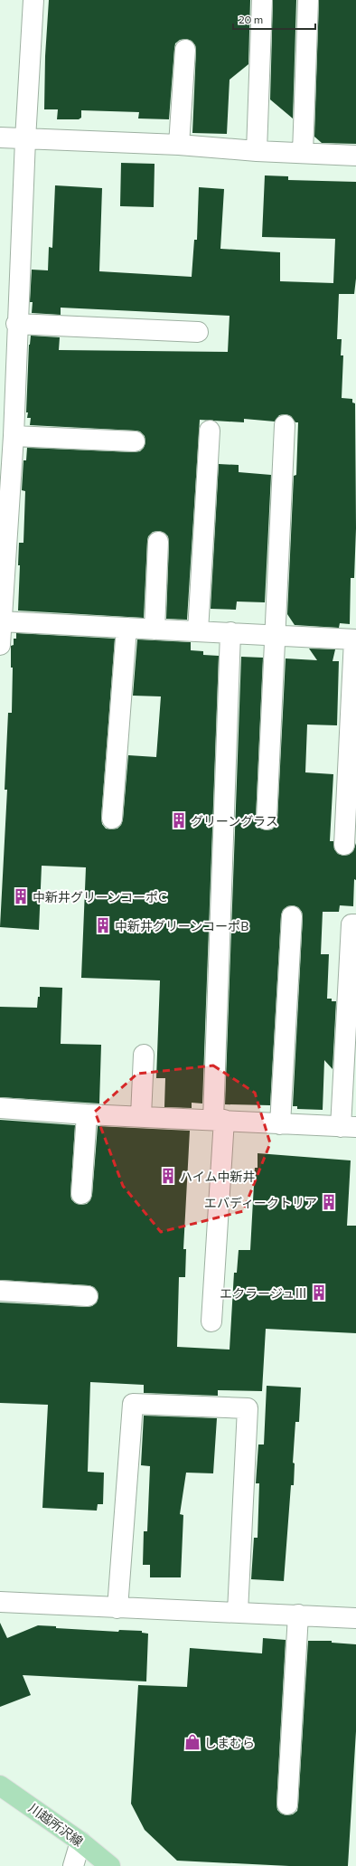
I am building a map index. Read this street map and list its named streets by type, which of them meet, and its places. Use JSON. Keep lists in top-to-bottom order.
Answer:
{
  "streets": {
    "main road": ["川越所沢線"]
  },
  "places": {
    "building": [
      "グリーングラス",
      "中新井グリーンコーポC",
      "中新井グリーンコーポB",
      "ハイム中新井",
      "エバディークトリア",
      "エクラージュⅢ"
    ],
    "shop": ["しまむら"]
  },
  "scale_bar": "20 m"
}
